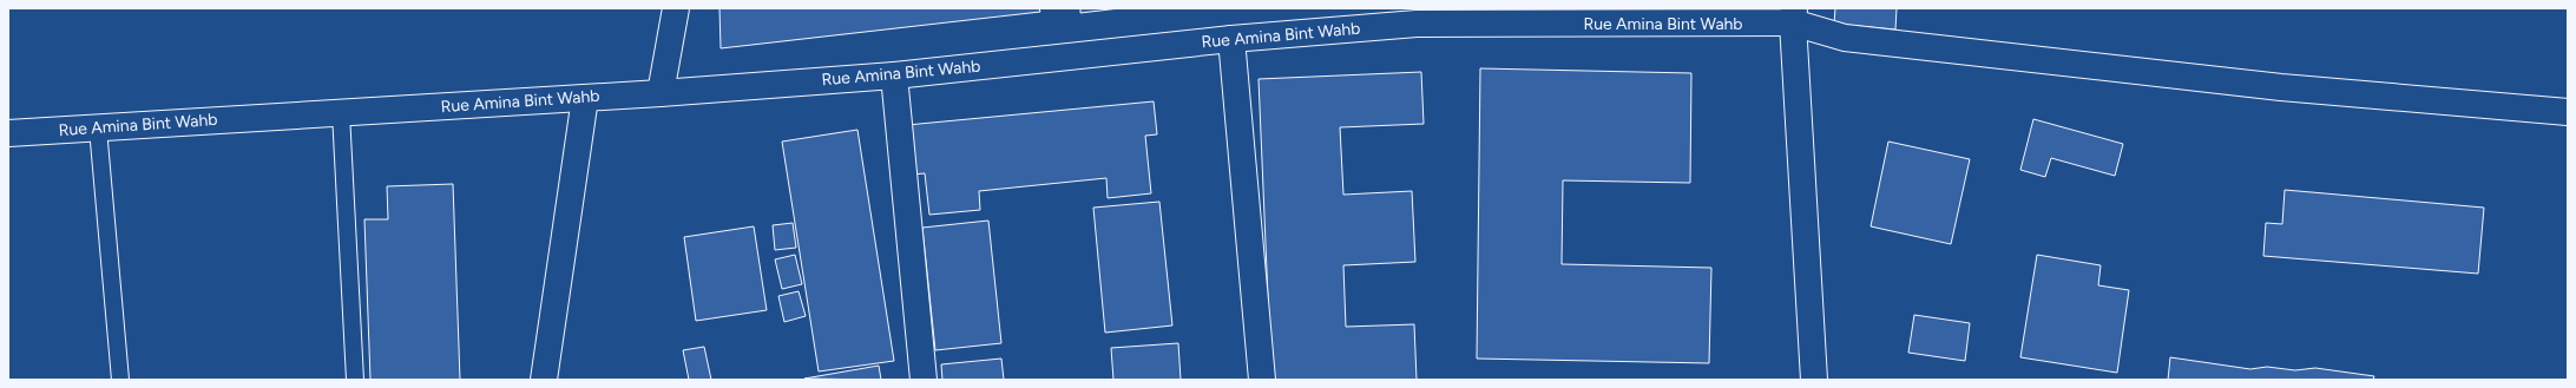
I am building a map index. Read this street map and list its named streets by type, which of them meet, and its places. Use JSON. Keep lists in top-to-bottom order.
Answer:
{
  "streets": {
    "street": ["Rue Amina Bint Wahb"]
  }
}
